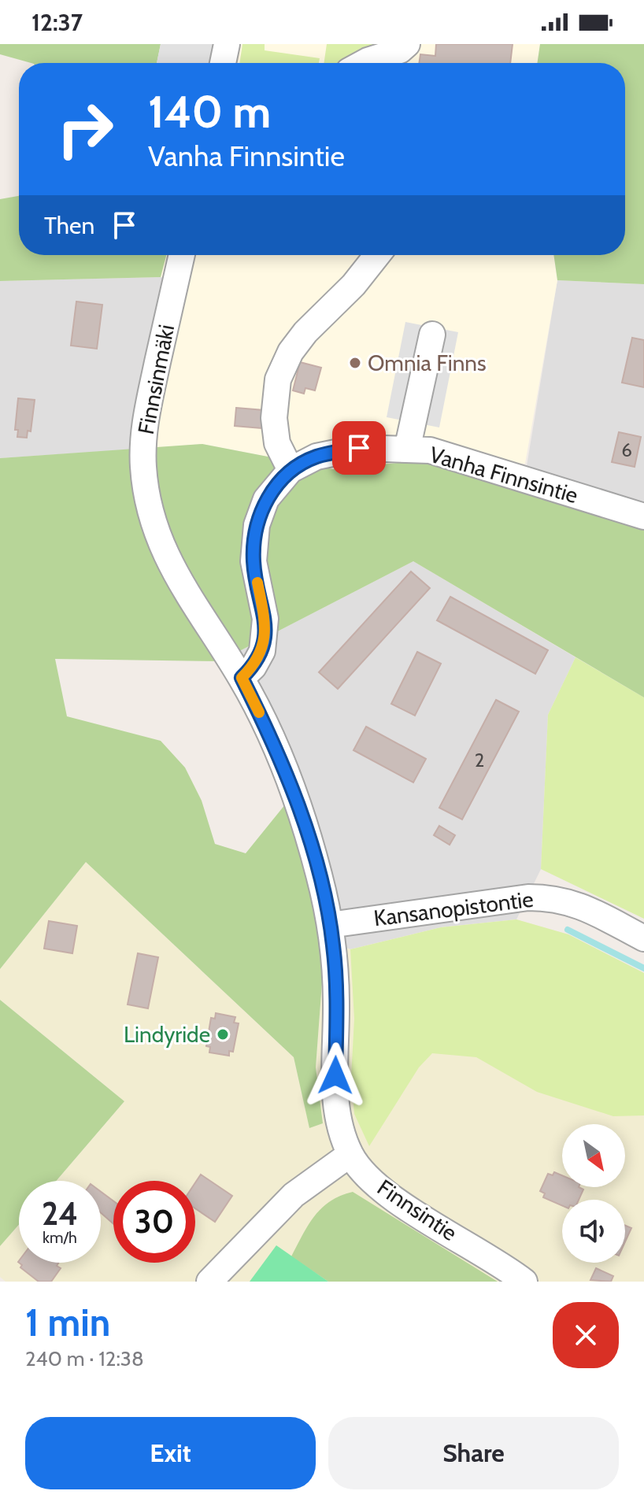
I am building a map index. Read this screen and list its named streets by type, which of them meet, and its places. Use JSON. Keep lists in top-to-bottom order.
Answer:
{
  "streets": {
    "street": [
      "Finnsinmäki",
      "Vanha Finnsintie",
      "Kansanopistontie",
      "Finnsintie"
    ]
  },
  "crossings": [
    ["Finnsinmäki", "Vanha Finnsintie"],
    ["Finnsinmäki", "Finnsintie"],
    ["Vanha Finnsintie", "Finnsintie"],
    ["Kansanopistontie", "Finnsintie"]
  ],
  "places": ["Omnia Finns", "Lindyride"],
  "house_numbers": ["6", "2"],
  "north": "bottom right",
  "page": {
    "status": "12:37",
    "turn": ["140 m", "Vanha Finnsintie"],
    "then": "Then",
    "speed": "24 km/h",
    "limit": "30",
    "heading": ["1 min", "240 m · 12:38"],
    "buttons": ["Exit", "Share"]
  }
}
